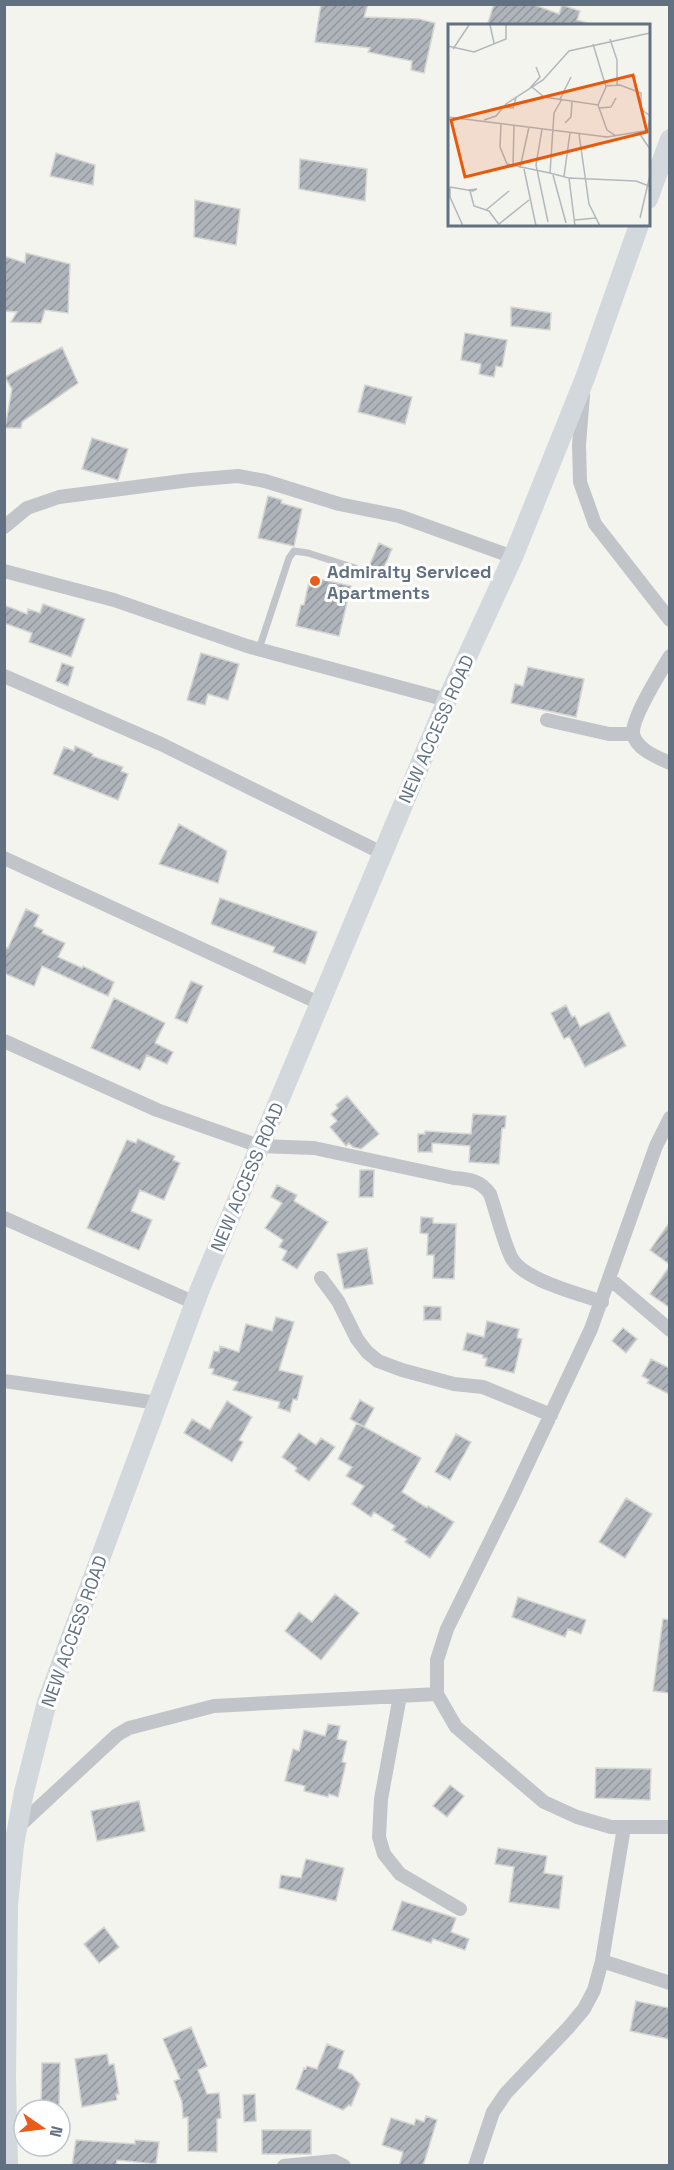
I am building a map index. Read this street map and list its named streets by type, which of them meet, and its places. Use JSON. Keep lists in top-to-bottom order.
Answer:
{
  "streets": {
    "main road": ["NEW ACCESS ROAD"]
  },
  "places": ["Admiralty Serviced Apartments"],
  "north": "right"
}
